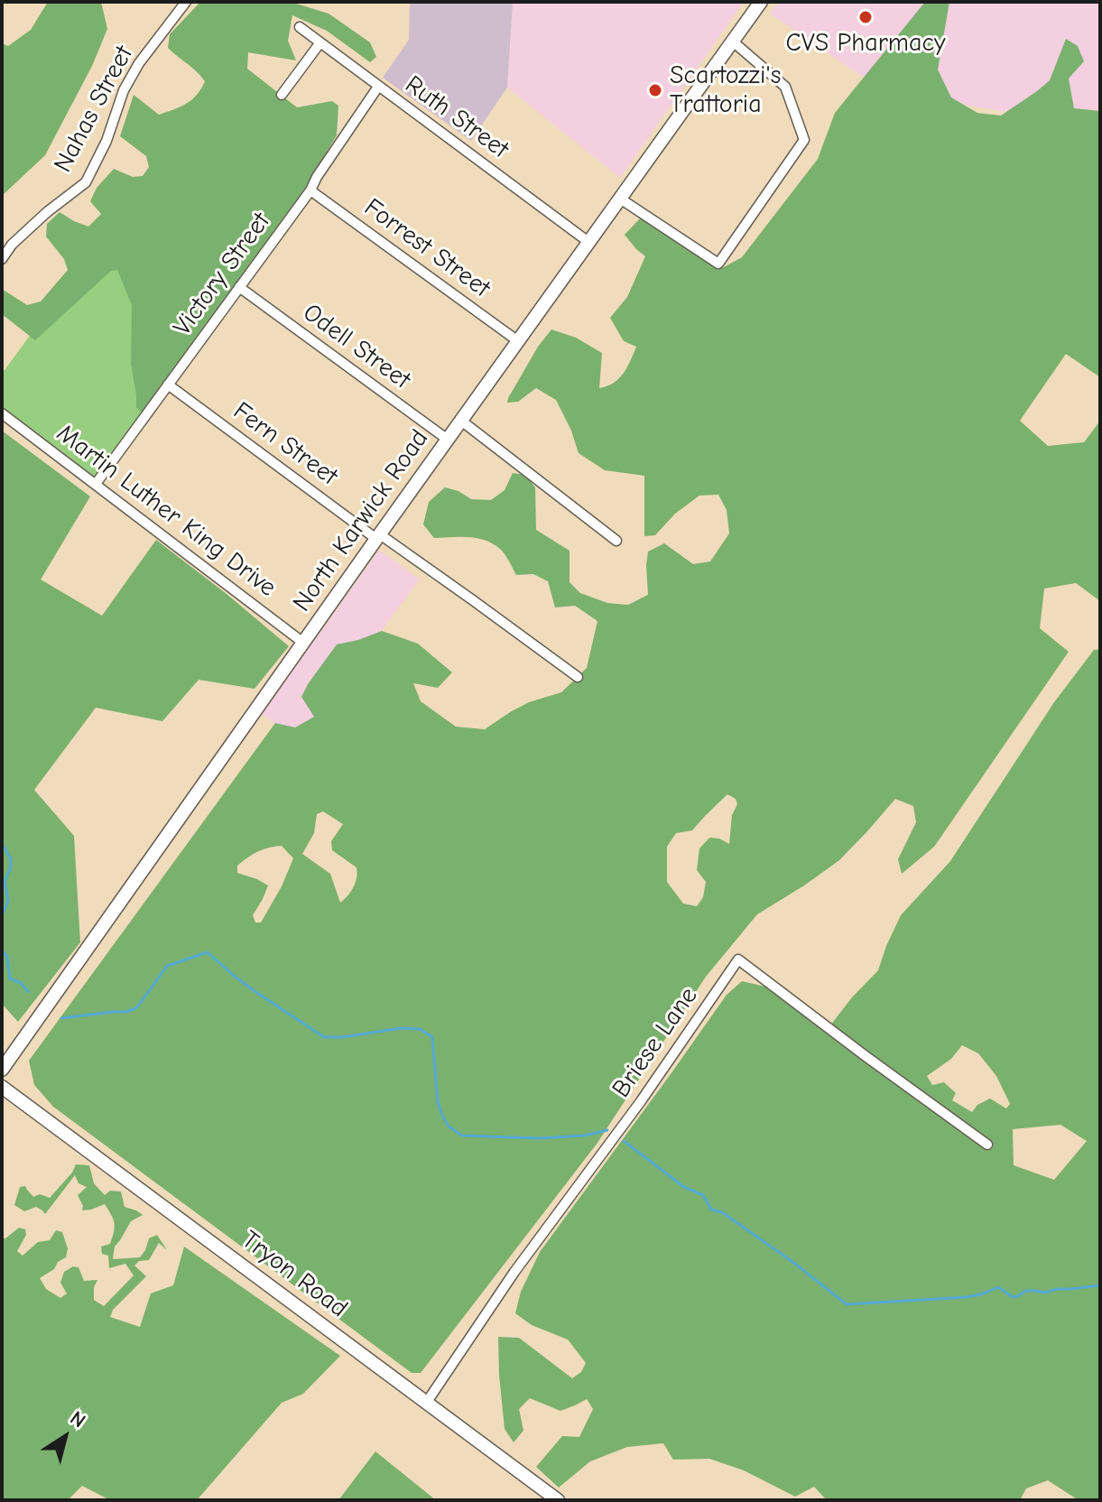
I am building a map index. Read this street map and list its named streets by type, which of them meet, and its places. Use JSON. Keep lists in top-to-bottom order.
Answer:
{
  "streets": {
    "street": [
      "Nahas Street",
      "Ruth Street",
      "Forrest Street",
      "Victory Street",
      "Odell Street",
      "Fern Street",
      "Martin Luther King Drive",
      "North Karwick Road",
      "Briese Lane",
      "Tryon Road"
    ]
  },
  "crossings": [
    ["Ruth Street", "Victory Street"],
    ["Ruth Street", "North Karwick Road"],
    ["Forrest Street", "Victory Street"],
    ["Forrest Street", "North Karwick Road"],
    ["Victory Street", "Odell Street"],
    ["Victory Street", "Fern Street"],
    ["Victory Street", "Martin Luther King Drive"],
    ["Odell Street", "North Karwick Road"],
    ["Fern Street", "North Karwick Road"],
    ["Martin Luther King Drive", "North Karwick Road"],
    ["Briese Lane", "Tryon Road"]
  ],
  "places": ["CVS Pharmacy", "Scartozzi's Trattoria"],
  "north": "top right"
}
